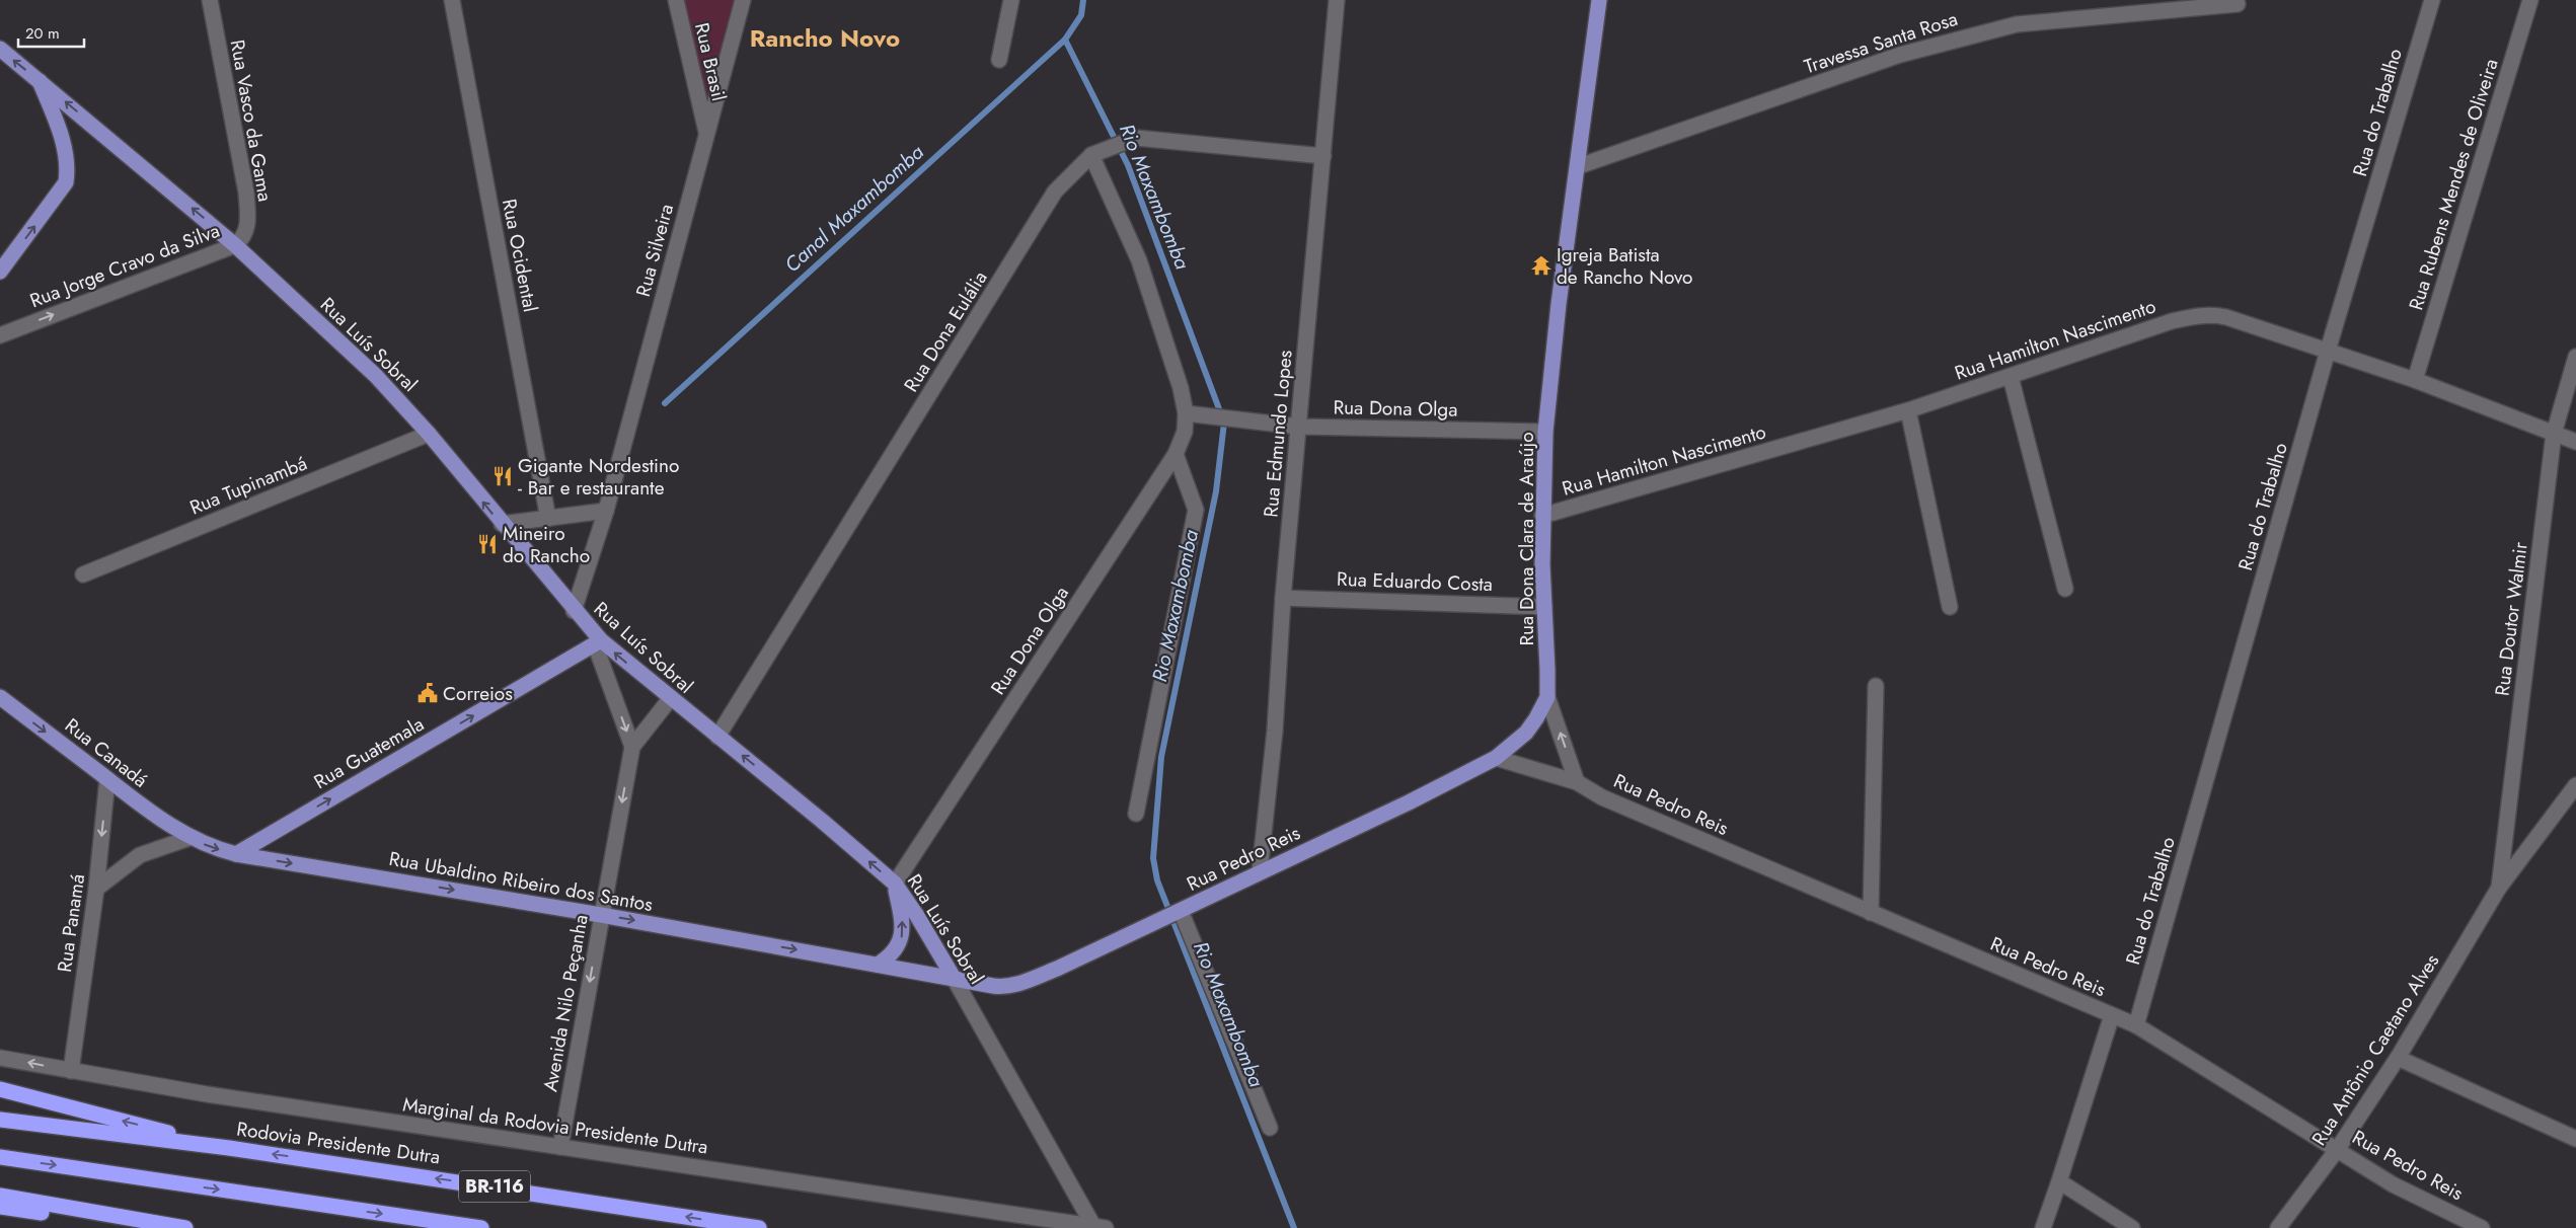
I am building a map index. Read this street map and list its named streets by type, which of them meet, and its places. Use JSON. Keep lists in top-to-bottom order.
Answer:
{
  "streets": {
    "highway": ["Rodovia Presidente Dutra", "BR-116"],
    "main road": [
      "Rua Luís Sobral",
      "Rua Dona Clara de Araújo",
      "Rua Canadá",
      "Rua Guatemala",
      "Rua Pedro Reis",
      "Rua Ubaldino Ribeiro dos Santos"
    ],
    "street": [
      "Travessa Santa Rosa",
      "Rua Brasil",
      "Rua do Trabalho",
      "Rua Vasco da Gama",
      "Rua Rubens Mendes de Oliveira",
      "Rua Silveira",
      "Rua Ocidental",
      "Rua Jorge Cravo da Silva",
      "Rua Dona Eulália",
      "Rua Hamilton Nascimento",
      "Rua Dona Olga",
      "Rua Edmundo Lopes",
      "Rua Tupinambá",
      "Rua Eduardo Costa",
      "Rua Doutor Walmir",
      "Rua Panamá",
      "Avenida Nilo Peçanha",
      "Rua Antônio Caetano Alves",
      "Marginal da Rodovia Presidente Dutra"
    ]
  },
  "crossings": [
    ["Travessa Santa Rosa", "Rua Dona Clara de Araújo"],
    ["Rua Brasil", "Rua Silveira"],
    ["Rua do Trabalho", "Rua Hamilton Nascimento"],
    ["Rua do Trabalho", "Rua Pedro Reis"],
    ["Rua Vasco da Gama", "Rua Jorge Cravo da Silva"],
    ["Rua Vasco da Gama", "Rua Luís Sobral"],
    ["Rua Rubens Mendes de Oliveira", "Rua Hamilton Nascimento"],
    ["Rua Silveira", "Rua Luís Sobral"],
    ["Rua Jorge Cravo da Silva", "Rua Luís Sobral"],
    ["Rua Dona Eulália", "Rua Luís Sobral"],
    ["Rua Dona Eulália", "Rua Dona Olga"],
    ["Rua Dona Eulália", "Rua Edmundo Lopes"],
    ["Rua Hamilton Nascimento", "Rua Dona Clara de Araújo"],
    ["Rua Hamilton Nascimento", "Rua Doutor Walmir"],
    ["Rua Luís Sobral", "Rua Dona Olga"],
    ["Rua Luís Sobral", "Rua Tupinambá"],
    ["Rua Luís Sobral", "Rua Guatemala"],
    ["Rua Luís Sobral", "Rua Pedro Reis"],
    ["Rua Luís Sobral", "Rua Ubaldino Ribeiro dos Santos"],
    ["Rua Luís Sobral", "Avenida Nilo Peçanha"],
    ["Rua Luís Sobral", "Marginal da Rodovia Presidente Dutra"],
    ["Rua Dona Olga", "Rua Edmundo Lopes"],
    ["Rua Dona Olga", "Rua Dona Clara de Araújo"],
    ["Rua Edmundo Lopes", "Rua Eduardo Costa"],
    ["Rua Edmundo Lopes", "Rua Pedro Reis"],
    ["Rua Dona Clara de Araújo", "Rua Eduardo Costa"],
    ["Rua Dona Clara de Araújo", "Rua Pedro Reis"],
    ["Rua Doutor Walmir", "Rua Antônio Caetano Alves"],
    ["Rua Canadá", "Rua Ubaldino Ribeiro dos Santos"],
    ["Rua Canadá", "Rua Panamá"],
    ["Rua Guatemala", "Rua Ubaldino Ribeiro dos Santos"],
    ["Rua Pedro Reis", "Rua Ubaldino Ribeiro dos Santos"],
    ["Rua Pedro Reis", "Rua Antônio Caetano Alves"],
    ["Rua Ubaldino Ribeiro dos Santos", "Avenida Nilo Peçanha"],
    ["Rua Panamá", "Marginal da Rodovia Presidente Dutra"],
    ["Avenida Nilo Peçanha", "Marginal da Rodovia Presidente Dutra"]
  ],
  "one_way": [
    "Rua Jorge Cravo da Silva",
    "Rua Luís Sobral",
    "Rua Canadá",
    "Rua Guatemala",
    "Rua Ubaldino Ribeiro dos Santos",
    "Rua Panamá",
    "Avenida Nilo Peçanha"
  ],
  "districts": ["Rancho Novo"],
  "water": ["Rio Maxambomba", "Canal Maxambomba"],
  "places": {
    "temple": ["Igreja Batista de Rancho Novo"],
    "restaurant": ["Gigante Nordestino - Bar e restaurante", "Mineiro do Rancho"],
    "public building": ["Correios"]
  },
  "scale_bar": "20 m"
}
